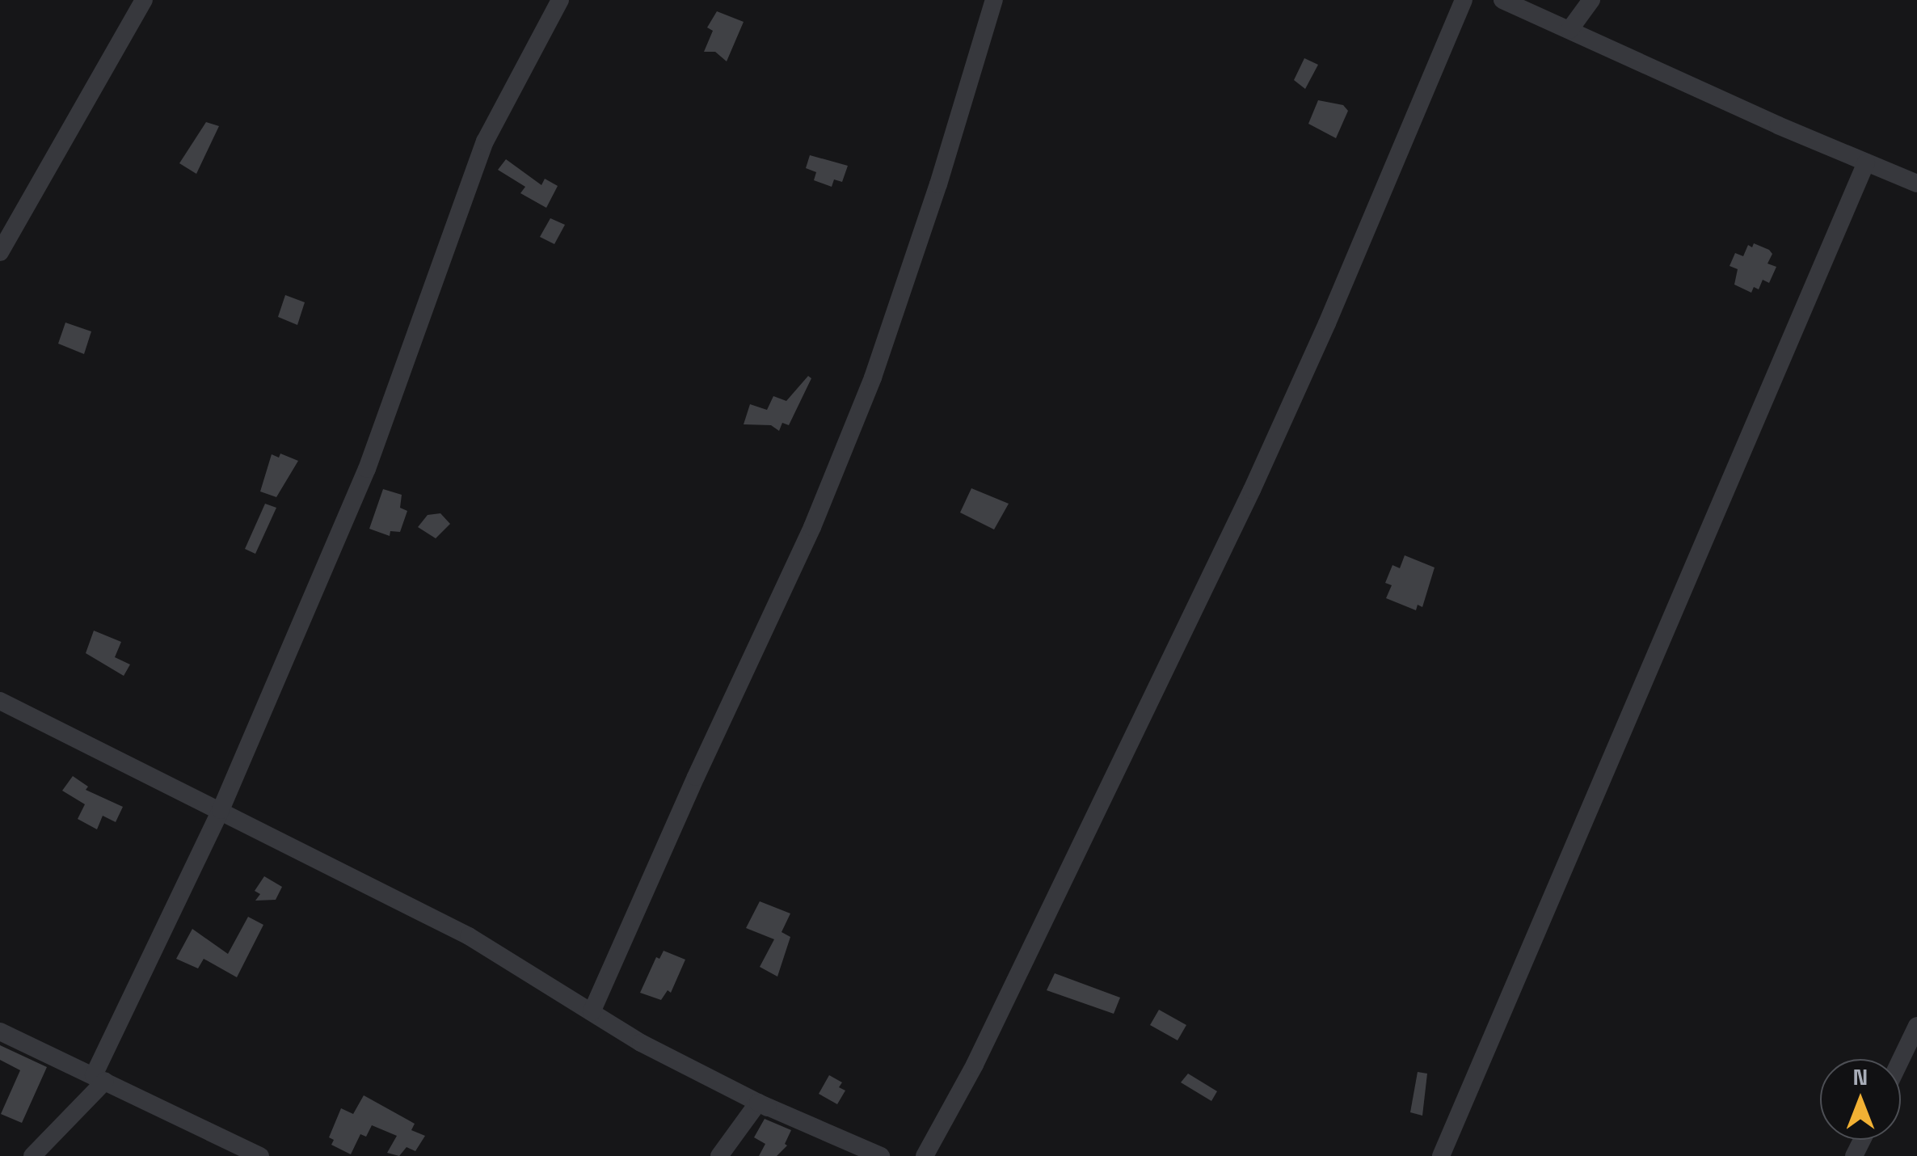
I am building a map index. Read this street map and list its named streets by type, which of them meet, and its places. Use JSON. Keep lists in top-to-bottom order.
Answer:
{
  "north": "top"
}
